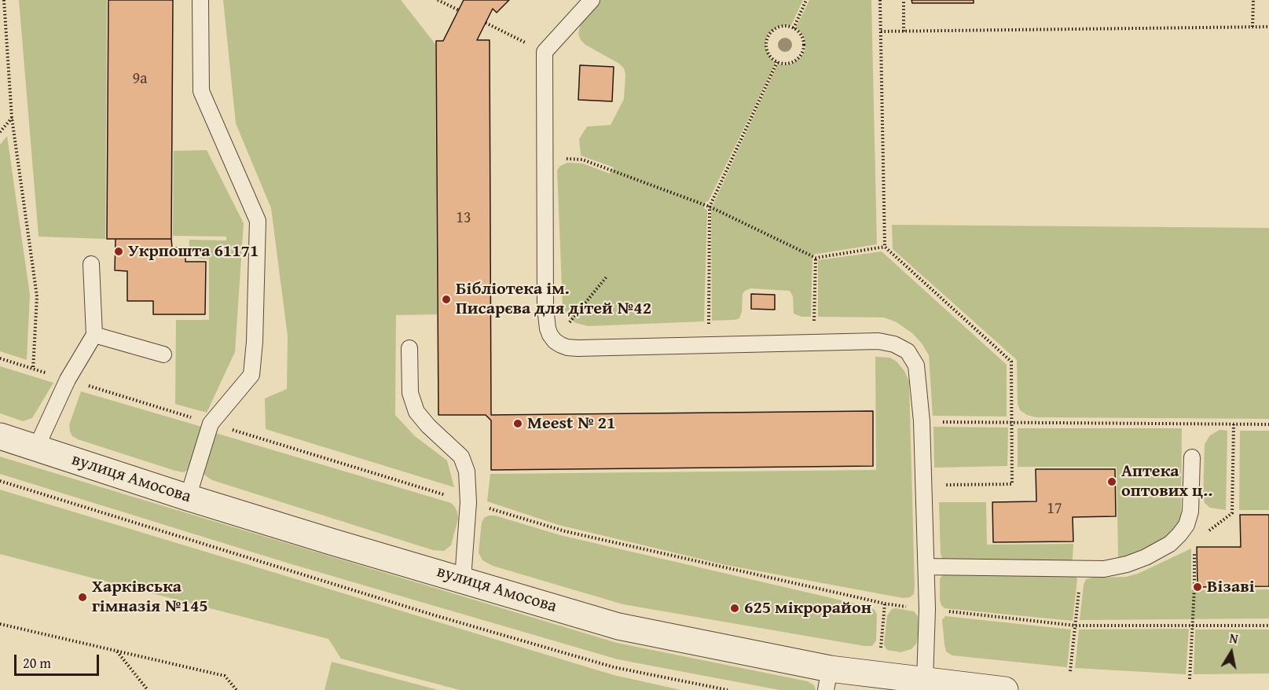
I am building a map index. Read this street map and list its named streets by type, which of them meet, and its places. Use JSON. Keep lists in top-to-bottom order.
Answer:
{
  "streets": {
    "street": ["вулиця Амосова"]
  },
  "places": [
    "Укрпошта 61171",
    "Бібліотека ім. Писарєва для дітей №42",
    "Meest № 21",
    "Аптека оптових ц‥",
    "Візаві",
    "Харківська гімназія №145",
    "625 мікрорайон"
  ],
  "house_numbers": ["9а", "13", "17"],
  "scale_bar": "20 m",
  "north": "top"
}
